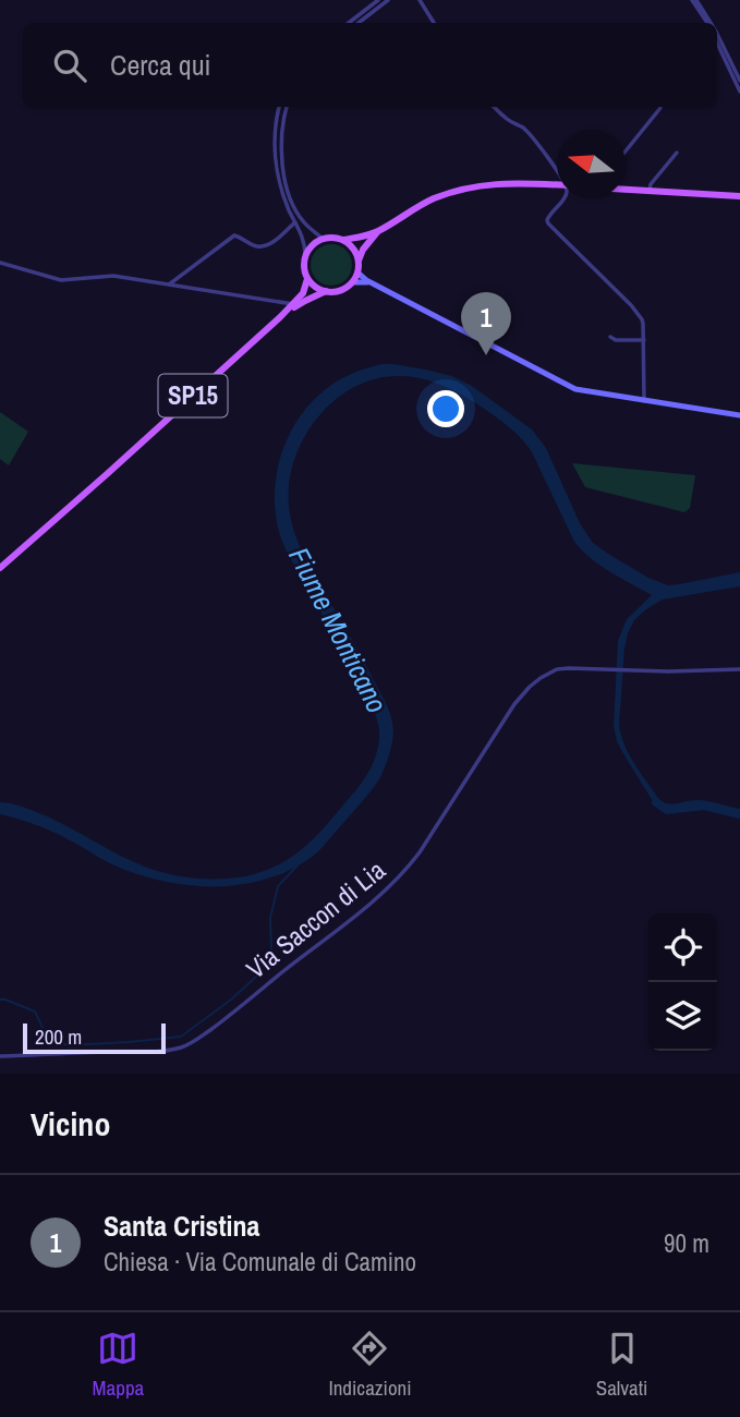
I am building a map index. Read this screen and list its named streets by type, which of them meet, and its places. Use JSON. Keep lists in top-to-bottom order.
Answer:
{
  "streets": {
    "main road": ["SP15"],
    "street": ["Via Saccon di Lia"]
  },
  "water": ["Fiume Monticano"],
  "scale_bar": "200 m",
  "north": "left",
  "page": {
    "search": "Cerca qui",
    "pins": "1",
    "scale": "200 m",
    "heading": "Vicino",
    "list": [
      {
        "mark": "1",
        "name": "Santa Cristina",
        "note": "Chiesa · Via Comunale di Camino",
        "value": "90 m"
      }
    ],
    "nav": ["Mappa", "Indicazioni", "Salvati"]
  }
}
